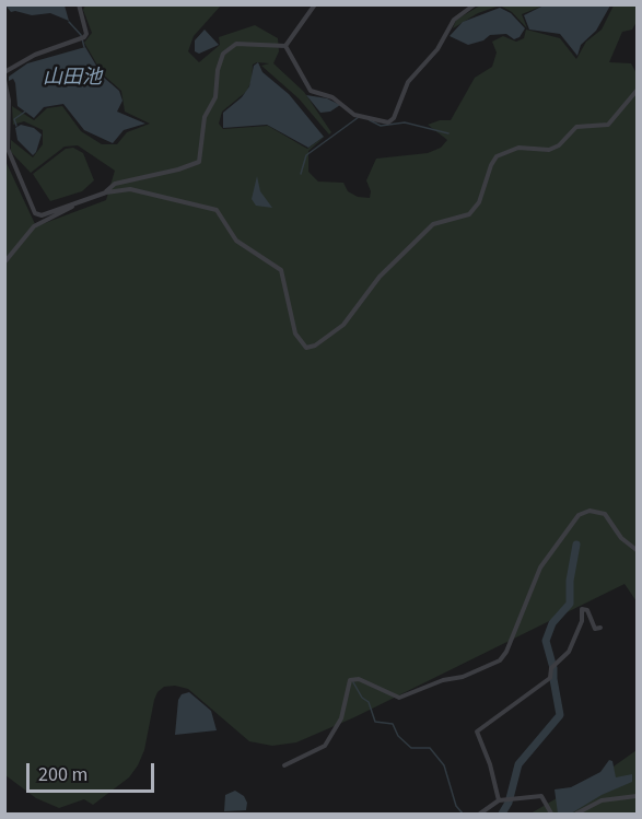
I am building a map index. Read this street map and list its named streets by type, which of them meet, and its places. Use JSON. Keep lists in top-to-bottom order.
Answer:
{
  "water": ["山田池"],
  "scale_bar": "200 m"
}
